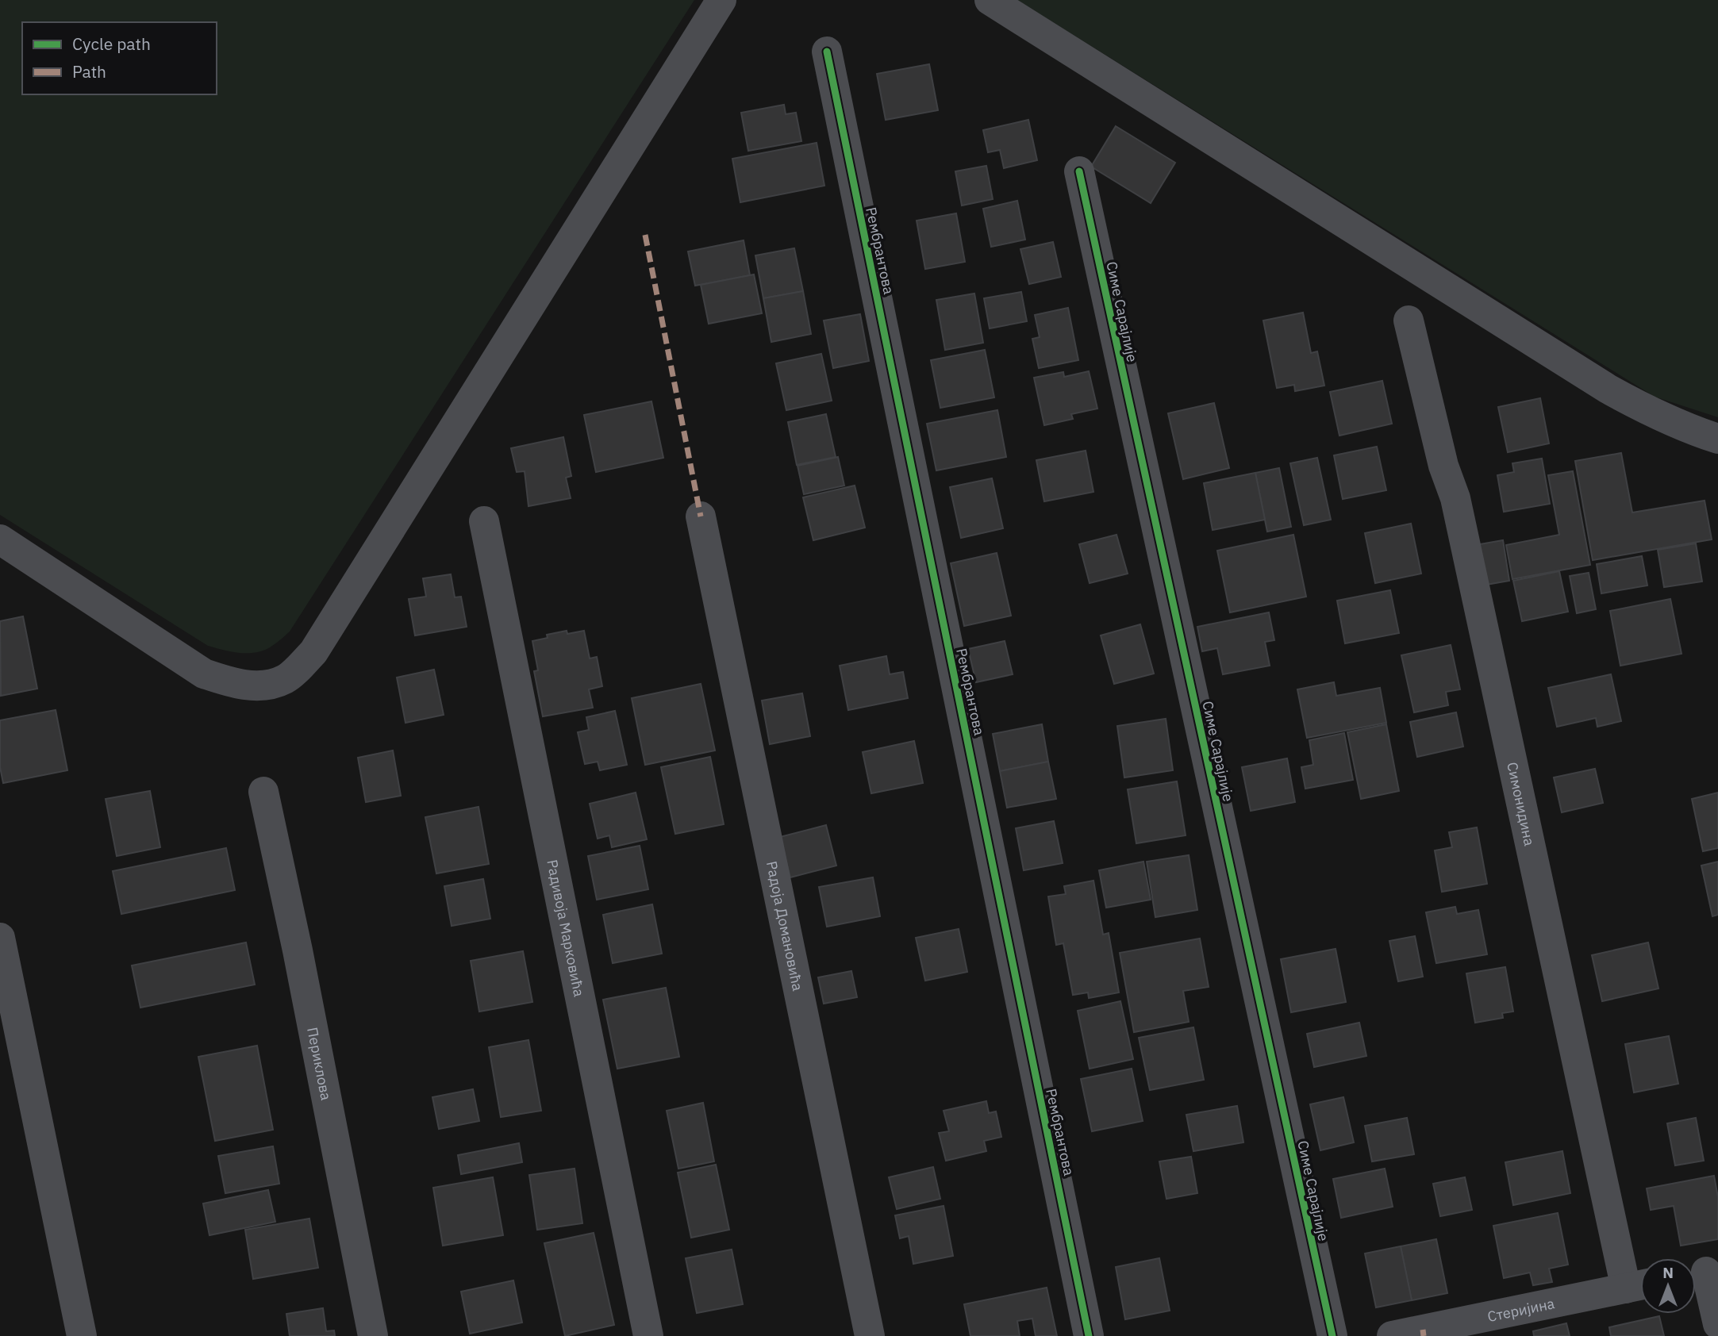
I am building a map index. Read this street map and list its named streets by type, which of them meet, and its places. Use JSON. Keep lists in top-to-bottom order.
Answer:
{
  "streets": {
    "street": [
      "Рембрантова",
      "Симе Сарајлије",
      "Симонидина",
      "Радоја Домановића",
      "Радивоја Марковића",
      "Периклова",
      "Стеријина"
    ]
  },
  "crossings": [
    ["Симонидина", "Стеријина"]
  ],
  "legend": ["Cycle path", "Path"],
  "north": "top"
}
